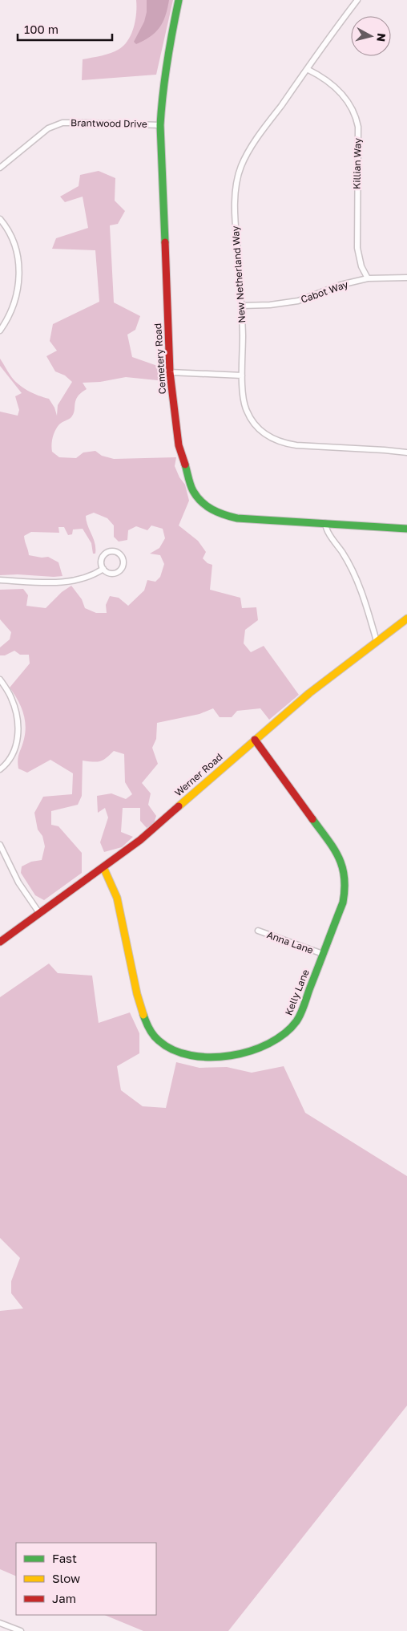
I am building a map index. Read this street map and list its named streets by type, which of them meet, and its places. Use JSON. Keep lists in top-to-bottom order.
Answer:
{
  "streets": {
    "street": [
      "Brantwood Drive",
      "Killian Way",
      "New Netherland Way",
      "Cabot Way",
      "Cemetery Road",
      "Werner Road",
      "Anna Lane",
      "Kelly Lane"
    ]
  },
  "crossings": [
    ["Brantwood Drive", "Cemetery Road"],
    ["Killian Way", "New Netherland Way"],
    ["Killian Way", "Cabot Way"],
    ["New Netherland Way", "Cabot Way"],
    ["Werner Road", "Kelly Lane"],
    ["Anna Lane", "Kelly Lane"]
  ],
  "legend": ["Fast", "Slow", "Jam"],
  "scale_bar": "100 m",
  "north": "right"
}
